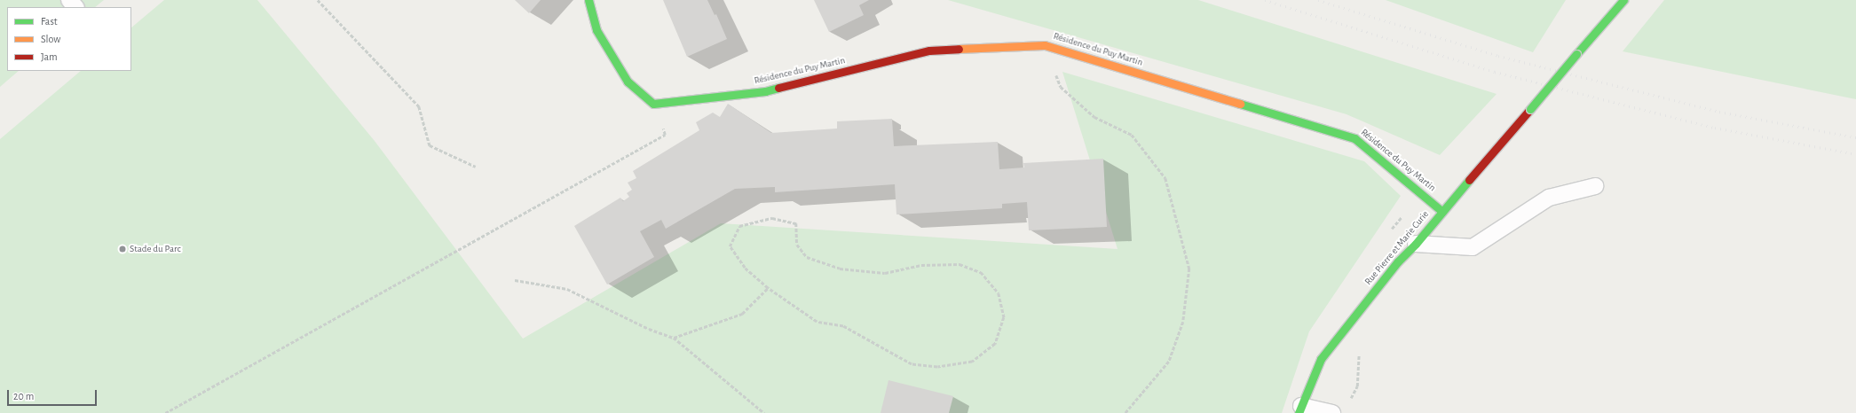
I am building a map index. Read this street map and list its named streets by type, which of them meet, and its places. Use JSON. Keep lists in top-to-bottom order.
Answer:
{
  "streets": {
    "street": ["Résidence du Puy Martin", "Rue Pierre et Marie Curie"]
  },
  "crossings": [
    ["Résidence du Puy Martin", "Rue Pierre et Marie Curie"]
  ],
  "places": ["Stade du Parc"],
  "legend": ["Fast", "Slow", "Jam"],
  "scale_bar": "20 m"
}
